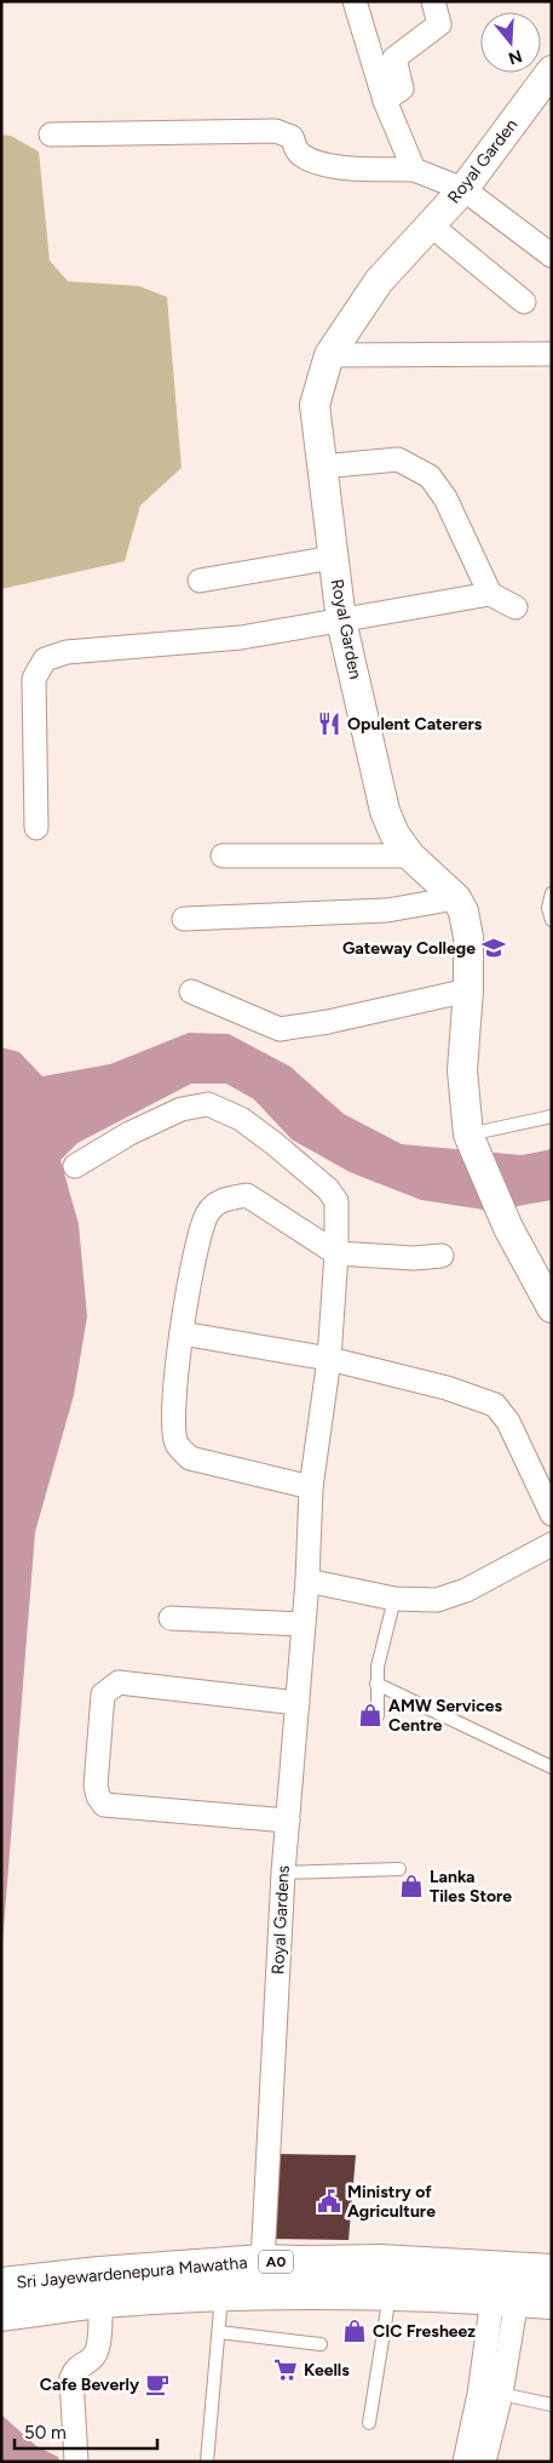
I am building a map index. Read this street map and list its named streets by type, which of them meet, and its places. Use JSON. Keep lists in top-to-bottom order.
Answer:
{
  "streets": {
    "highway": ["A0", "Sri Jayewardenepura Mawatha"],
    "street": ["Royal Garden", "Royal Gardens"]
  },
  "crossings": [
    ["Royal Gardens", "Sri Jayewardenepura Mawatha"]
  ],
  "places": {
    "restaurant": ["Opulent Caterers"],
    "school or university": ["Gateway College"],
    "shop": ["AMW Services Centre", "Lanka Tiles Store", "CIC Fresheez"],
    "public building": ["Ministry of Agriculture"],
    "supermarket": ["Keells"],
    "cafe": ["Cafe Beverly"]
  },
  "scale_bar": "50 m",
  "north": "bottom"
}
